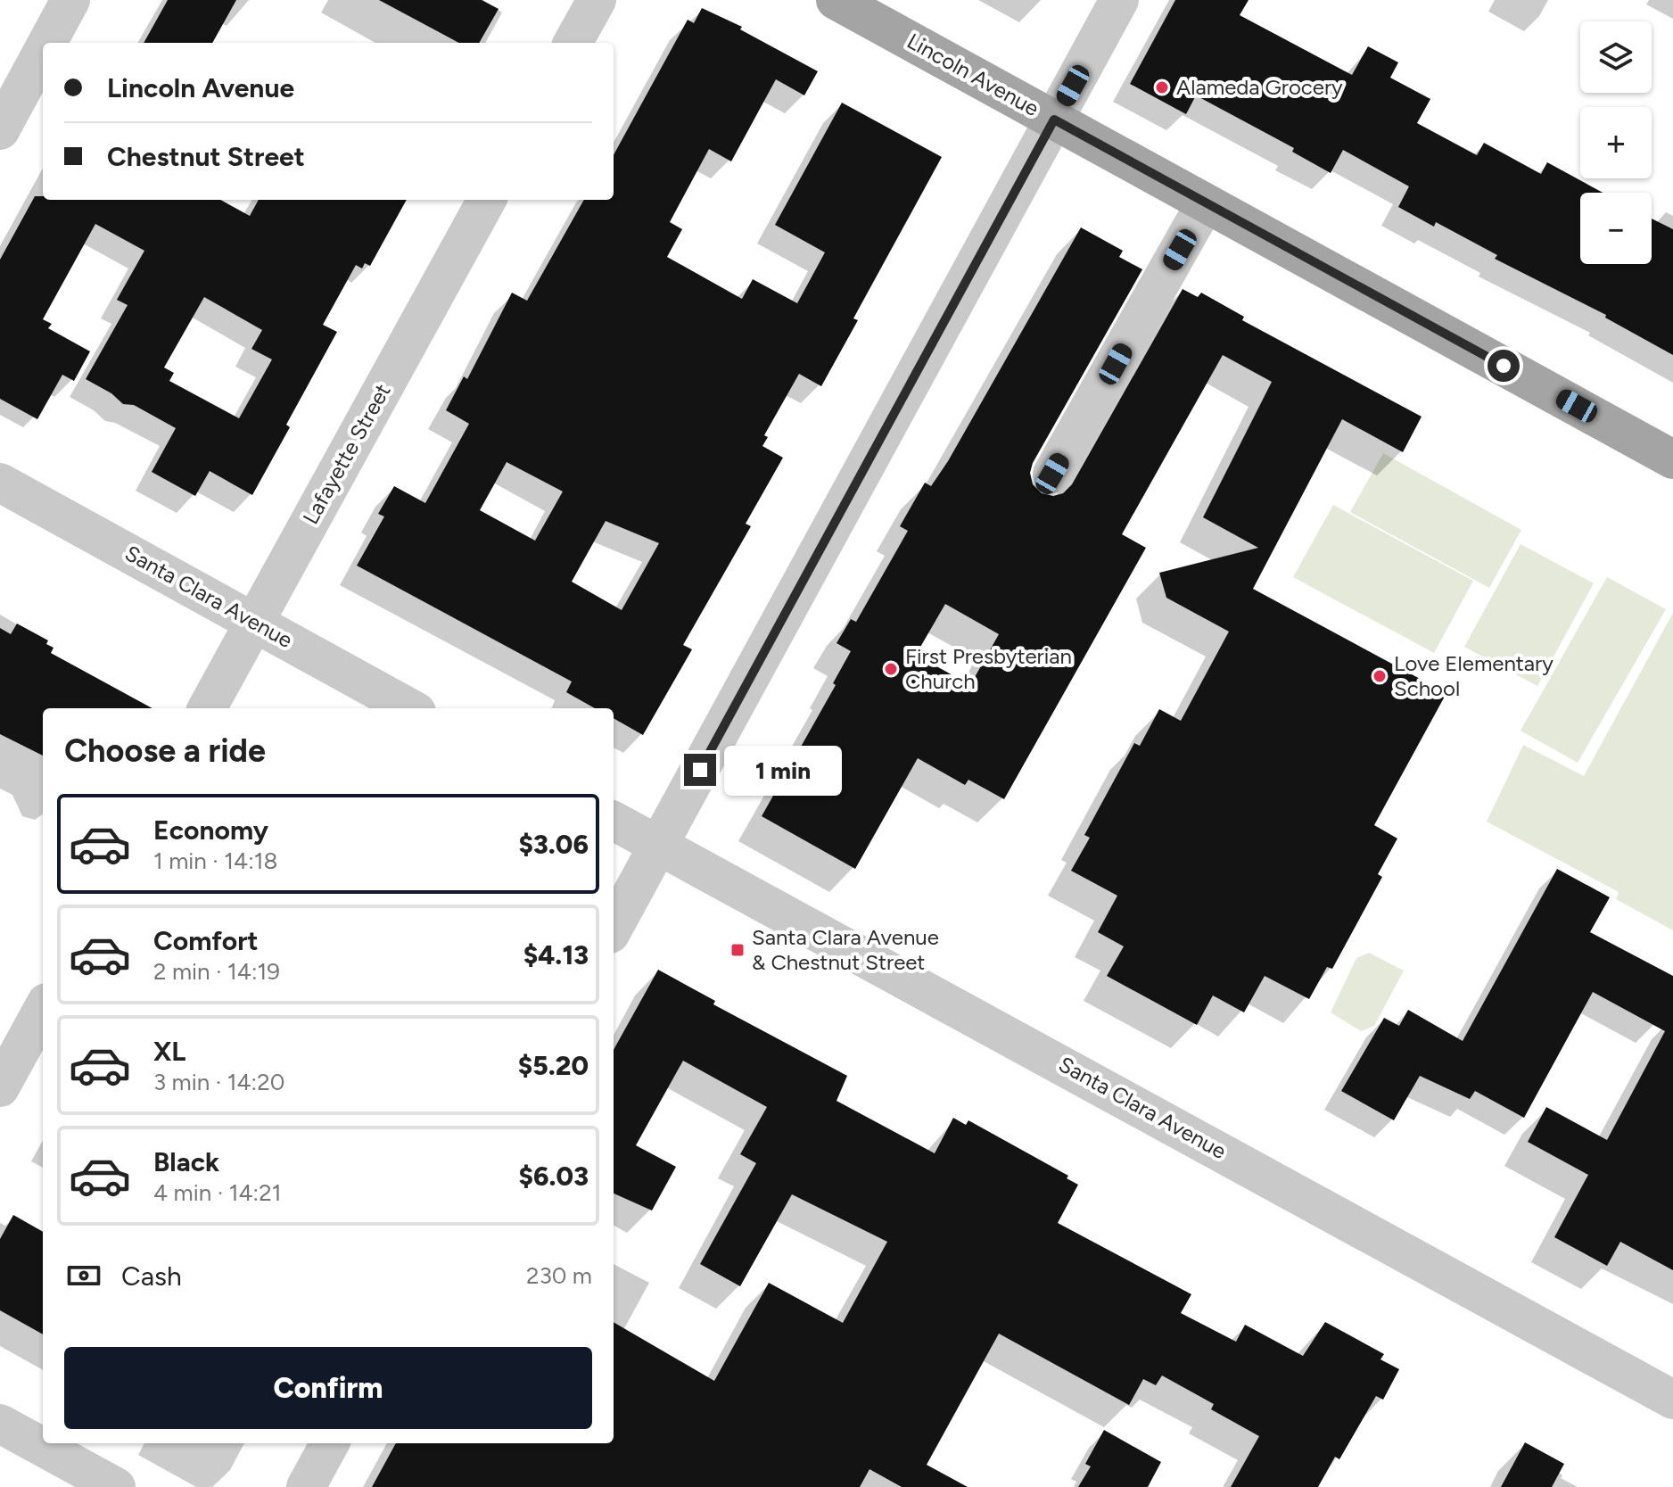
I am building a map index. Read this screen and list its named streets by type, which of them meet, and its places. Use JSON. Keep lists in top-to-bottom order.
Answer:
{
  "streets": {
    "main road": ["Lincoln Avenue"],
    "street": ["Lafayette Street", "Santa Clara Avenue"]
  },
  "crossings": [
    ["Lafayette Street", "Santa Clara Avenue"]
  ],
  "places": {
    "other": ["Alameda Grocery", "First Presbyterian Church", "Love Elementary School"],
    "transit": ["Santa Clara Avenue & Chestnut Street"]
  },
  "page": {
    "map_buttons": ["+", "−"],
    "banner": ["Lincoln Avenue", "Chestnut Street"],
    "heading": "Choose a ride",
    "bubble": "1 min",
    "list": [
      {
        "name": "Economy",
        "note": "1 min · 14:18",
        "value": "$3.06"
      },
      {
        "name": "Comfort",
        "note": "2 min · 14:19",
        "value": "$4.13"
      },
      {
        "name": "XL",
        "note": "3 min · 14:20",
        "value": "$5.20"
      },
      {
        "name": "Black",
        "note": "4 min · 14:21",
        "value": "$6.03"
      }
    ],
    "pay": ["Cash", "230 m"],
    "buttons": "Confirm"
  }
}
